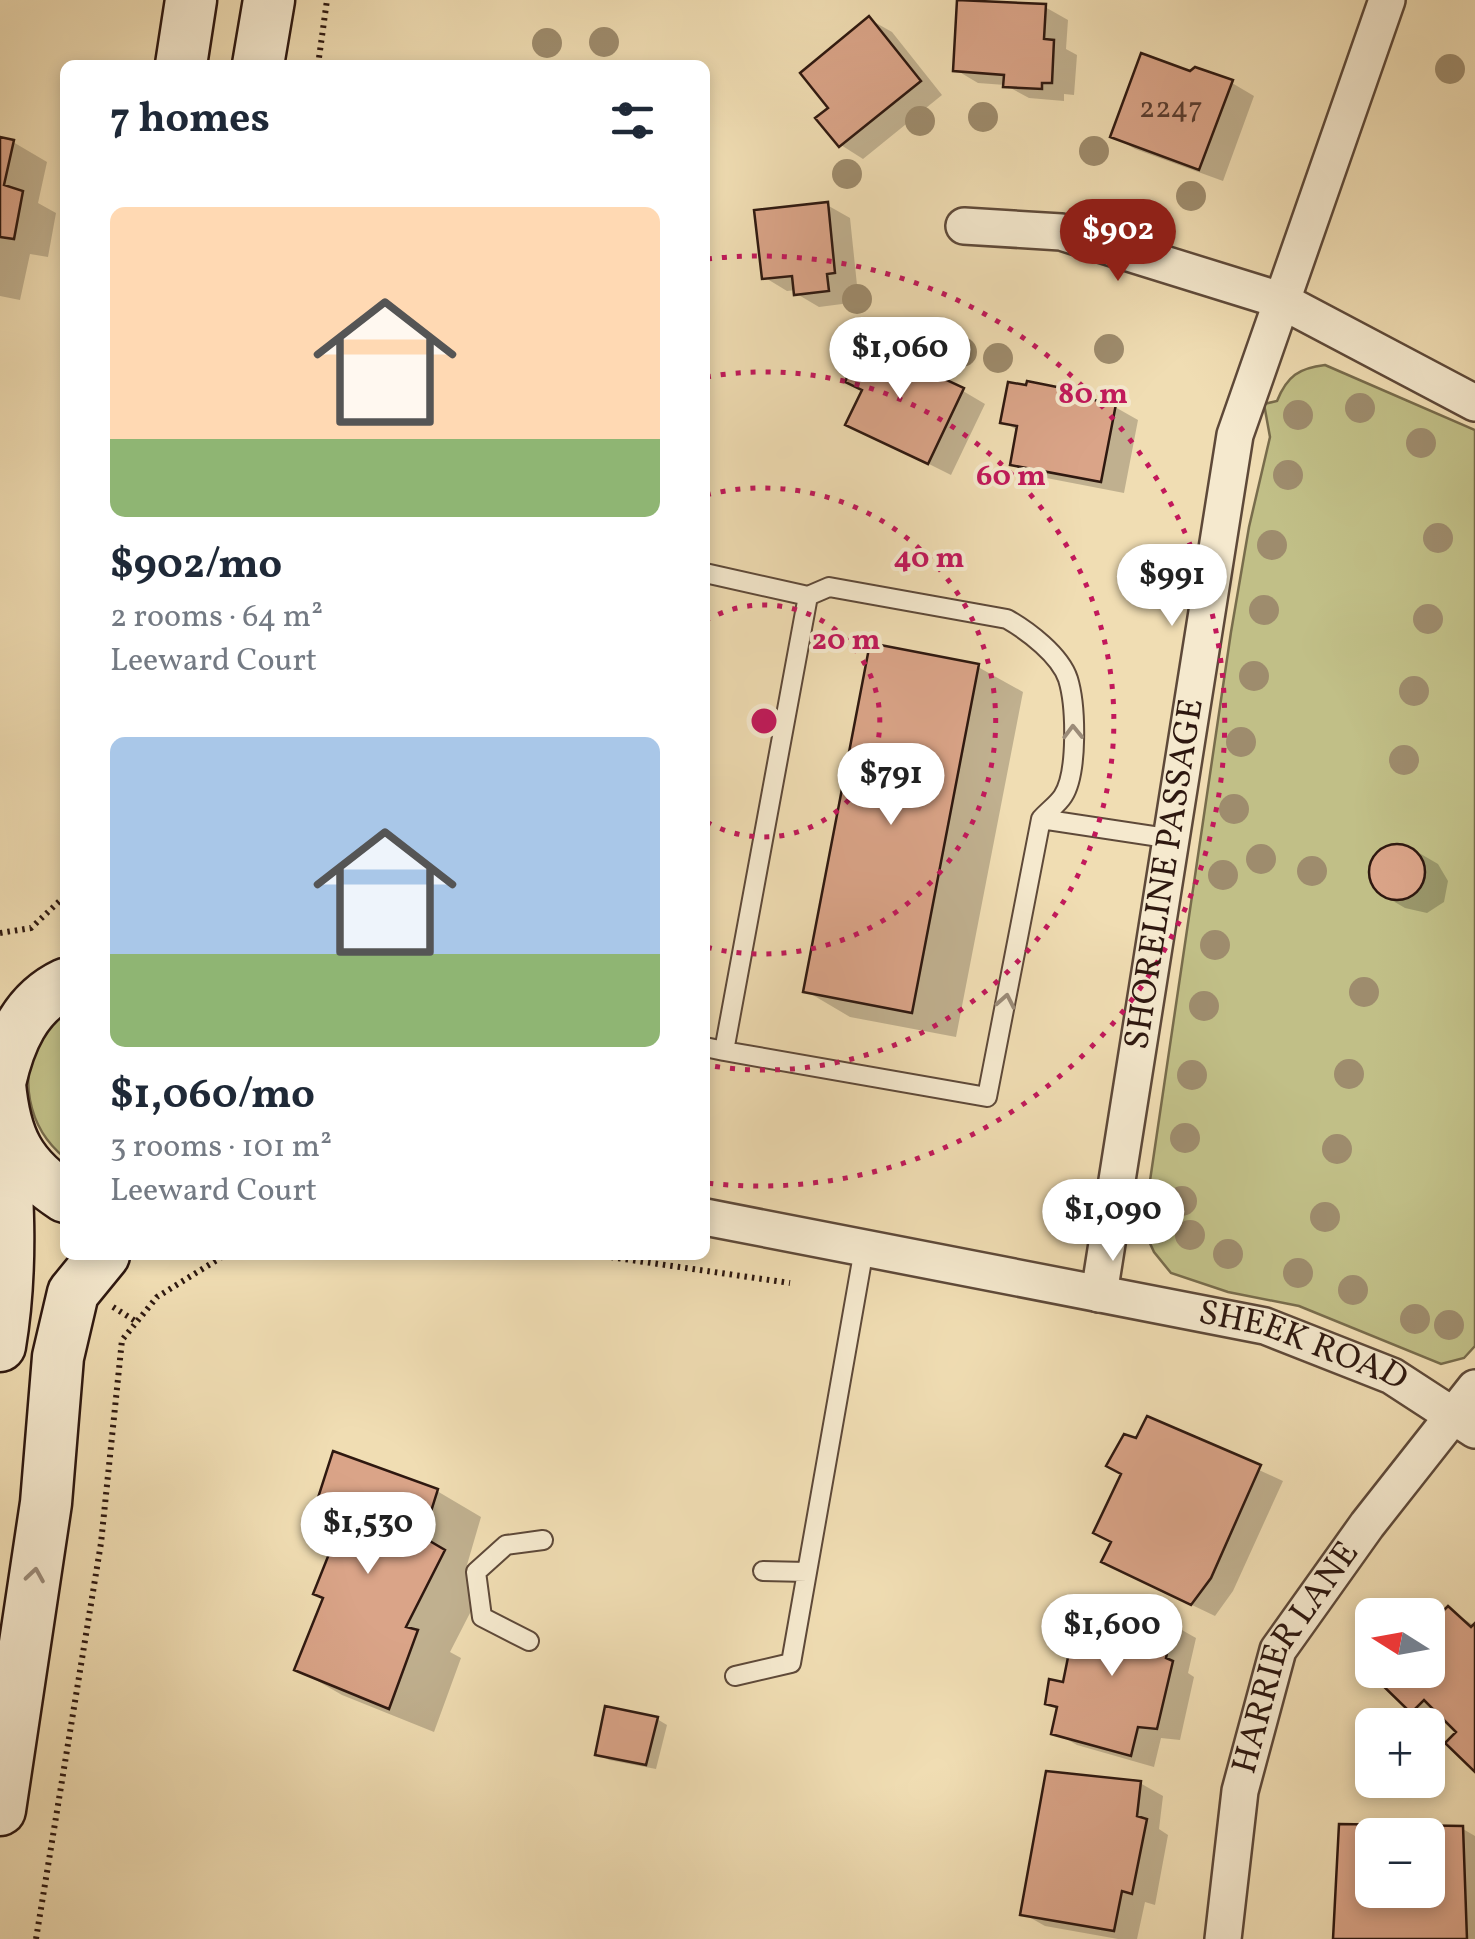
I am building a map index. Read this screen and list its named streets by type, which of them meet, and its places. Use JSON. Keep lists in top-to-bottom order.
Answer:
{
  "streets": {
    "street": ["SHORELINE PASSAGE", "SHEEK ROAD", "HARRIER LANE"]
  },
  "crossings": [
    ["SHORELINE PASSAGE", "SHEEK ROAD"],
    ["SHEEK ROAD", "HARRIER LANE"]
  ],
  "house_numbers": ["2247"],
  "north": "left",
  "page": {
    "heading": "7 homes",
    "list": [
      {
        "name": "$902/mo",
        "note": "2 rooms · 64 m² · Leeward Court"
      },
      {
        "name": "$1,060/mo",
        "note": "3 rooms · 101 m² · Leeward Court"
      }
    ],
    "price": [
      "$902",
      "$1,060",
      "$991",
      "$791",
      "$1,090",
      "$1,530",
      "$1,600"
    ],
    "map_buttons": ["+", "−"]
  },
  "rings": [
    "80 m",
    "60 m",
    "40 m",
    "20 m"
  ]
}
